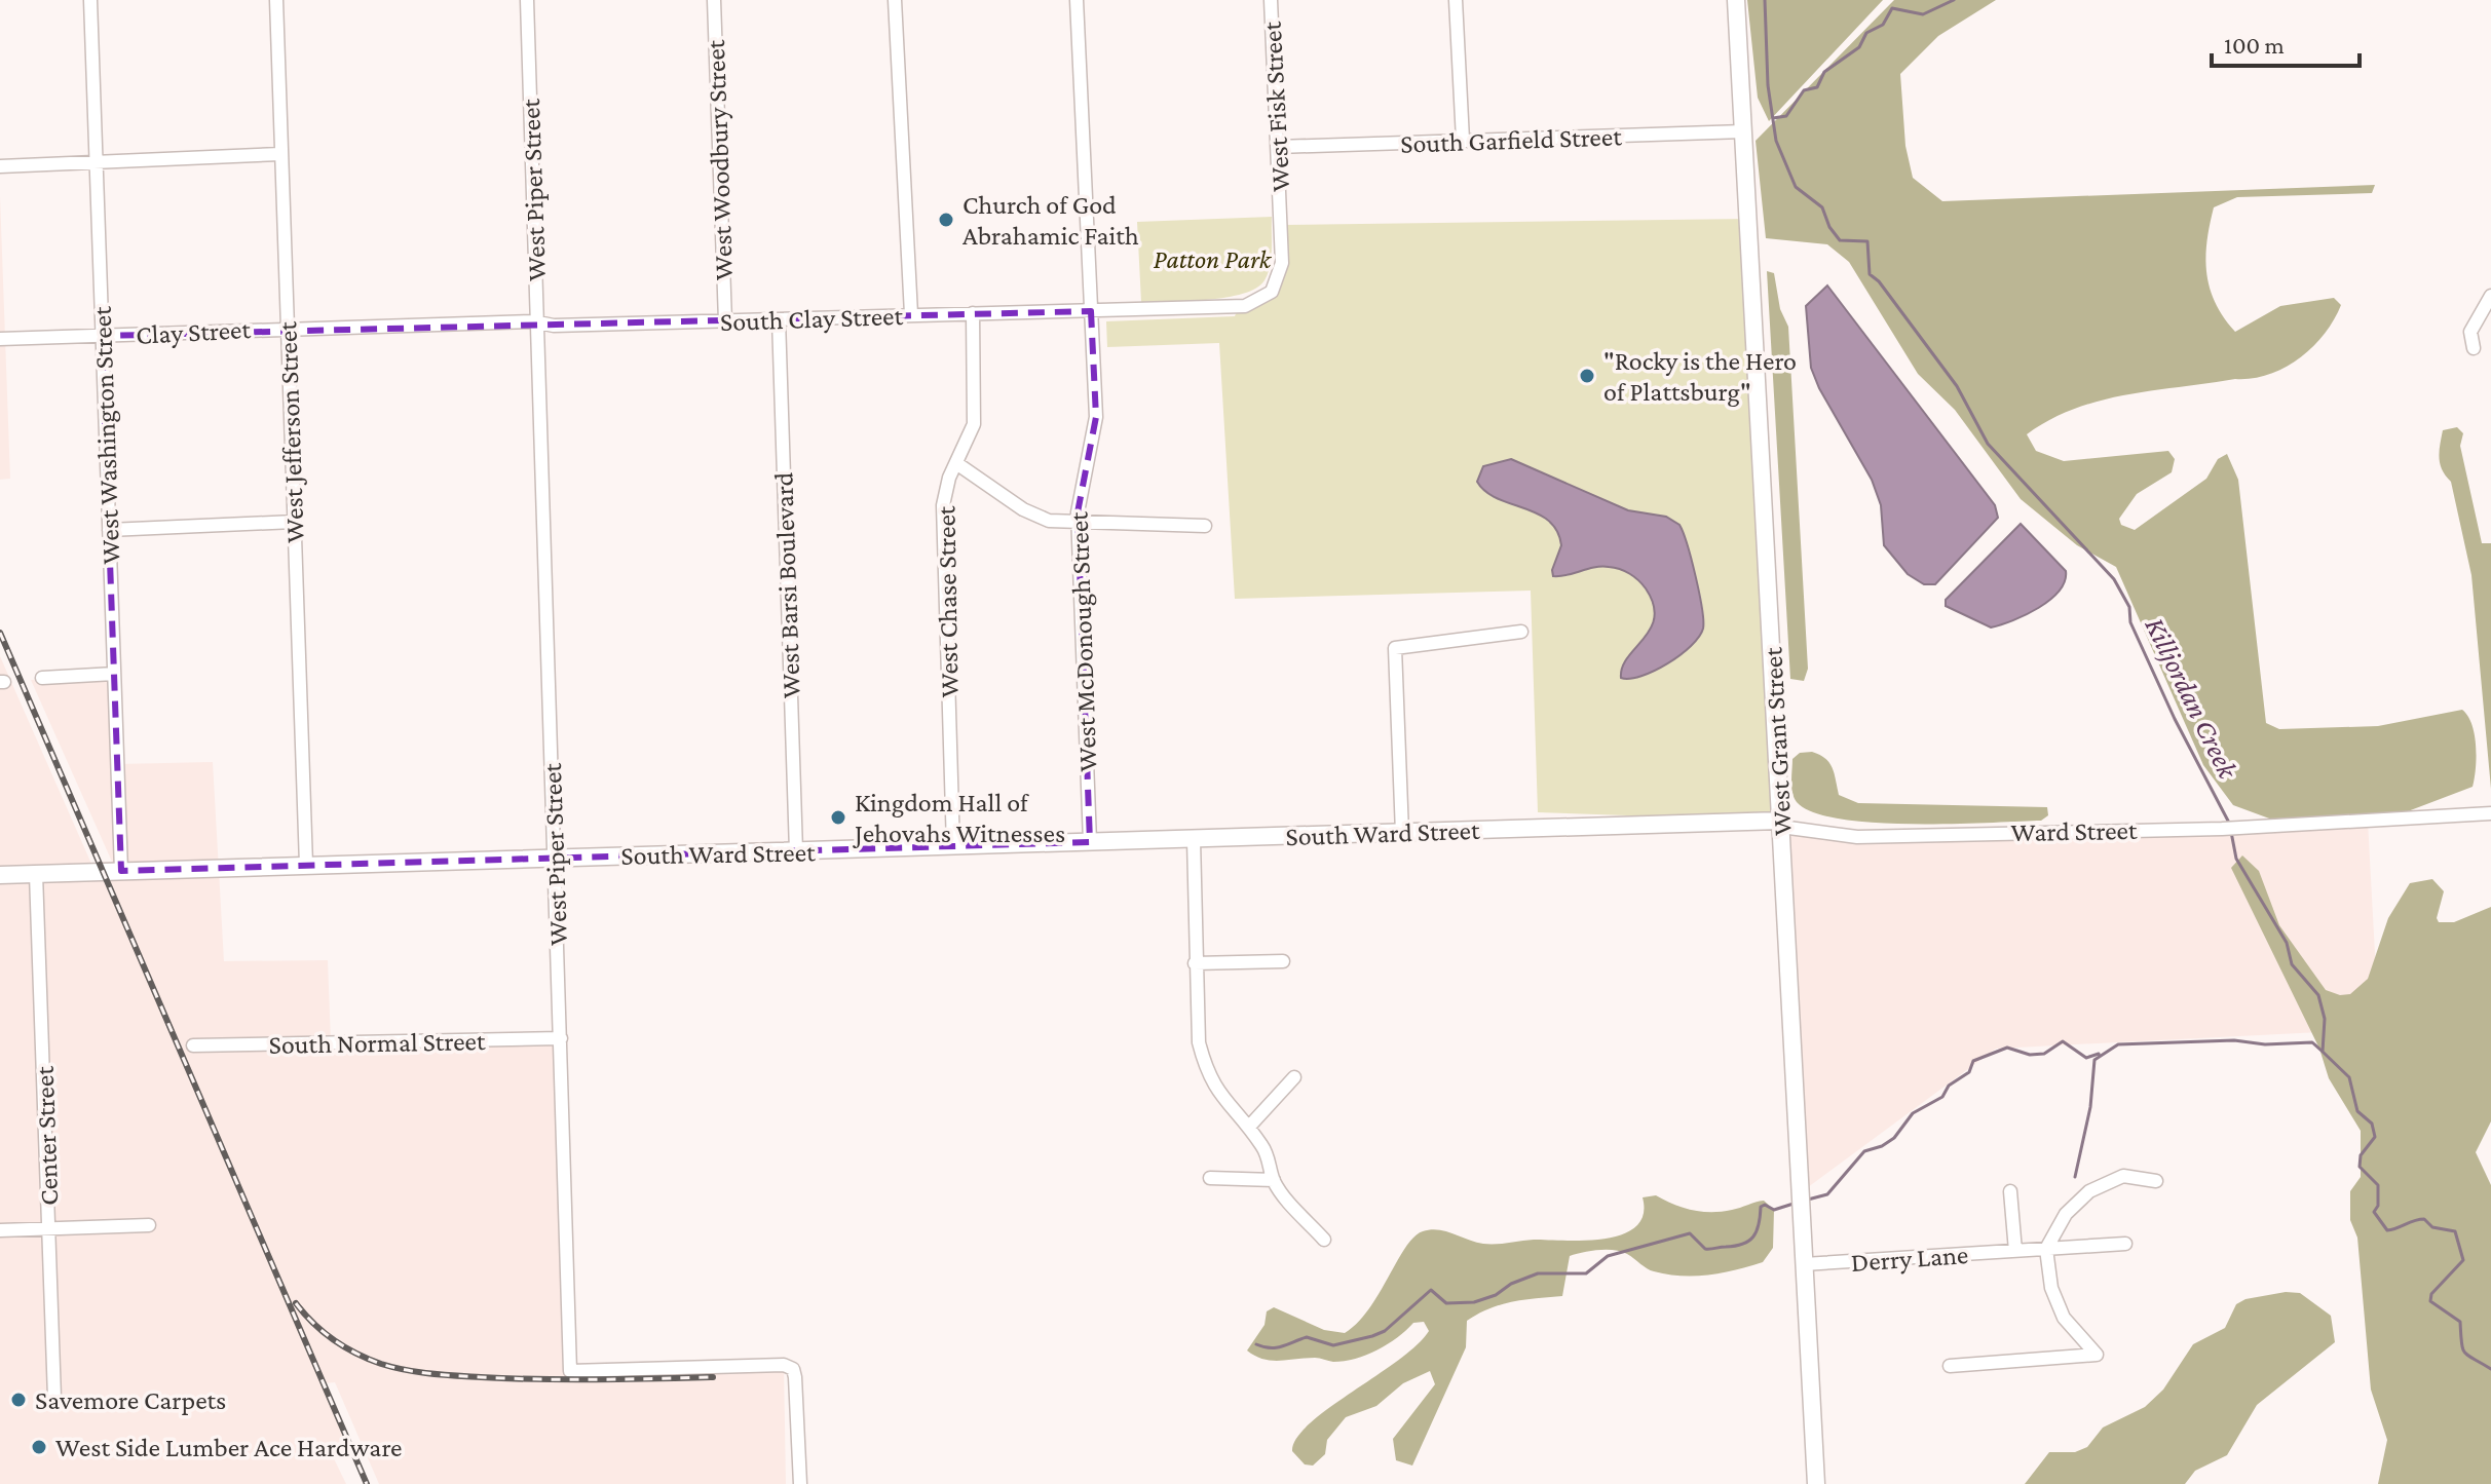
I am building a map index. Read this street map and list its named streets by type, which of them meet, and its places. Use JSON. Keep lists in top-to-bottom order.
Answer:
{
  "streets": {
    "street": [
      "West Fisk Street",
      "South Garfield Street",
      "West Woodbury Street",
      "West Piper Street",
      "South Clay Street",
      "Clay Street",
      "West Jefferson Street",
      "West Washington Street",
      "West Barsi Boulevard",
      "West Chase Street",
      "West McDonough Street",
      "West Grant Street",
      "Ward Street",
      "South Ward Street",
      "South Normal Street",
      "Center Street",
      "Derry Lane"
    ]
  },
  "crossings": [
    ["West Fisk Street", "South Garfield Street"],
    ["West Fisk Street", "South Clay Street"],
    ["South Garfield Street", "West Grant Street"],
    ["West Woodbury Street", "South Clay Street"],
    ["West Piper Street", "South Clay Street"],
    ["West Piper Street", "South Ward Street"],
    ["West Piper Street", "South Normal Street"],
    ["South Clay Street", "Clay Street"],
    ["South Clay Street", "West Jefferson Street"],
    ["South Clay Street", "West Barsi Boulevard"],
    ["South Clay Street", "West Chase Street"],
    ["South Clay Street", "West McDonough Street"],
    ["Clay Street", "West Jefferson Street"],
    ["Clay Street", "West Washington Street"],
    ["West Jefferson Street", "South Ward Street"],
    ["West Washington Street", "South Ward Street"],
    ["West Barsi Boulevard", "South Ward Street"],
    ["West Chase Street", "South Ward Street"],
    ["West McDonough Street", "South Ward Street"],
    ["West Grant Street", "Ward Street"],
    ["West Grant Street", "South Ward Street"],
    ["West Grant Street", "Derry Lane"],
    ["Ward Street", "South Ward Street"],
    ["South Ward Street", "Center Street"]
  ],
  "water": ["Killjordan Creek"],
  "parks": ["Patton Park"],
  "places": [
    "Church of God Abrahamic Faith",
    "\"Rocky is the Hero of Plattsburg\"",
    "Kingdom Hall of Jehovahs Witnesses",
    "Savemore Carpets",
    "West Side Lumber Ace Hardware"
  ],
  "scale_bar": "100 m"
}
